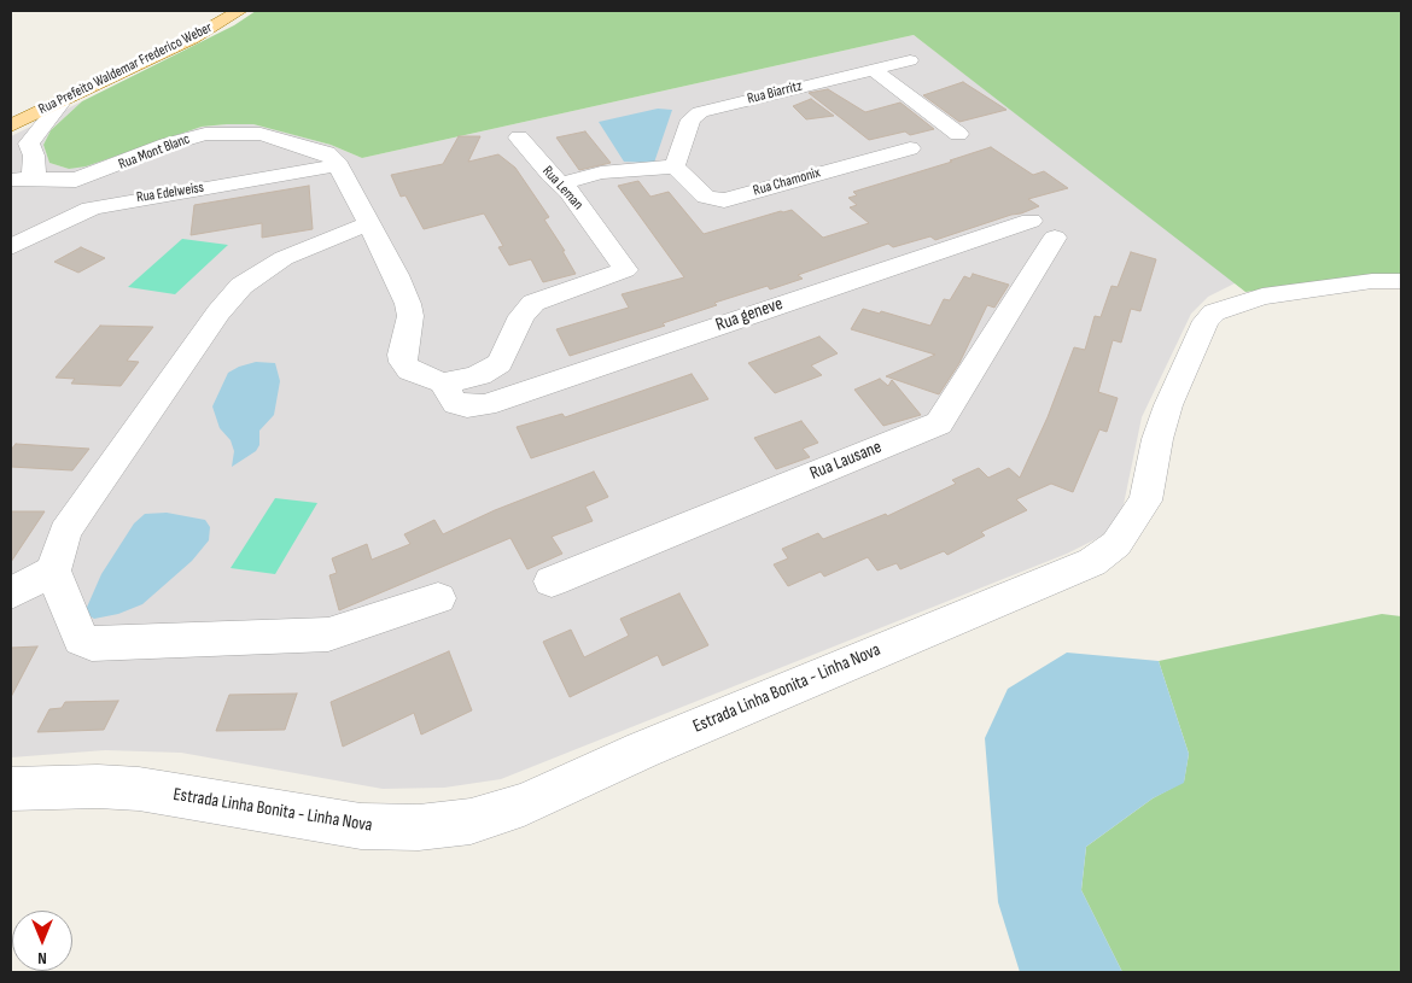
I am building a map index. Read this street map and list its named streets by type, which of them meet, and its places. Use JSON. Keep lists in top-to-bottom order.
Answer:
{
  "streets": {
    "main road": ["Rua Prefeito Waldemar Frederico Weber"],
    "street": [
      "Rua Biarritz",
      "Rua Mont Blanc",
      "Rua Chamonix",
      "Rua Leman",
      "Rua Edelweiss",
      "Rua geneve",
      "Rua Lausane",
      "Estrada Linha Bonita - Linha Nova"
    ]
  },
  "crossings": [
    ["Rua Biarritz", "Rua Chamonix"],
    ["Rua Mont Blanc", "Rua Leman"],
    ["Rua Mont Blanc", "Rua Edelweiss"],
    ["Rua Mont Blanc", "Rua geneve"],
    ["Rua Leman", "Rua geneve"],
    ["Rua geneve", "Rua Lausane"]
  ],
  "north": "bottom"
}
